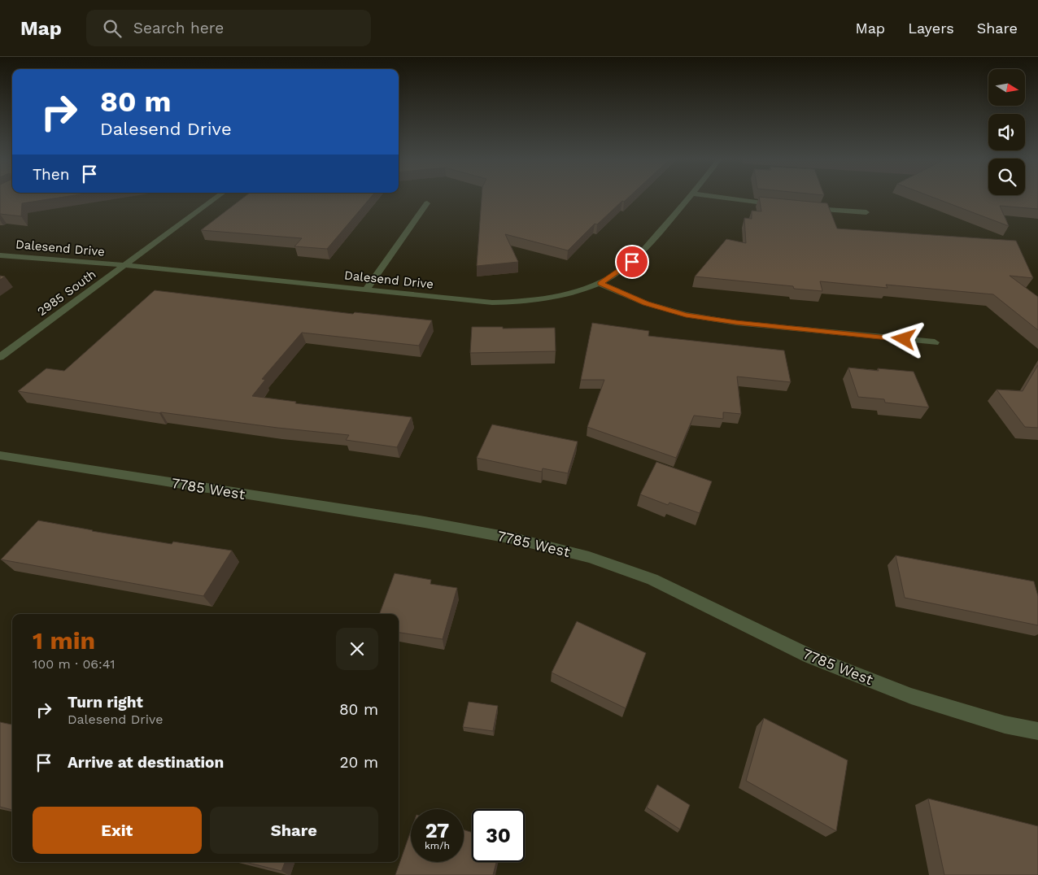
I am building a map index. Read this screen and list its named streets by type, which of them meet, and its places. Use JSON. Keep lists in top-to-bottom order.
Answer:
{
  "streets": {
    "street": ["Dalesend Drive", "2985 South", "7785 West"]
  },
  "crossings": [
    ["Dalesend Drive", "2985 South"]
  ],
  "north": "right",
  "page": {
    "header": "Map",
    "search": "Search here",
    "nav": ["Map", "Layers", "Share"],
    "turn": ["80 m", "Dalesend Drive"],
    "then": "Then",
    "heading": ["1 min", "100 m · 06:41"],
    "list": [
      {
        "name": "Turn right",
        "note": "Dalesend Drive",
        "value": "80 m"
      },
      {
        "name": "Arrive at destination",
        "value": "20 m"
      }
    ],
    "buttons": ["Exit", "Share"],
    "speed": "27 km/h",
    "limit": "30"
  }
}
